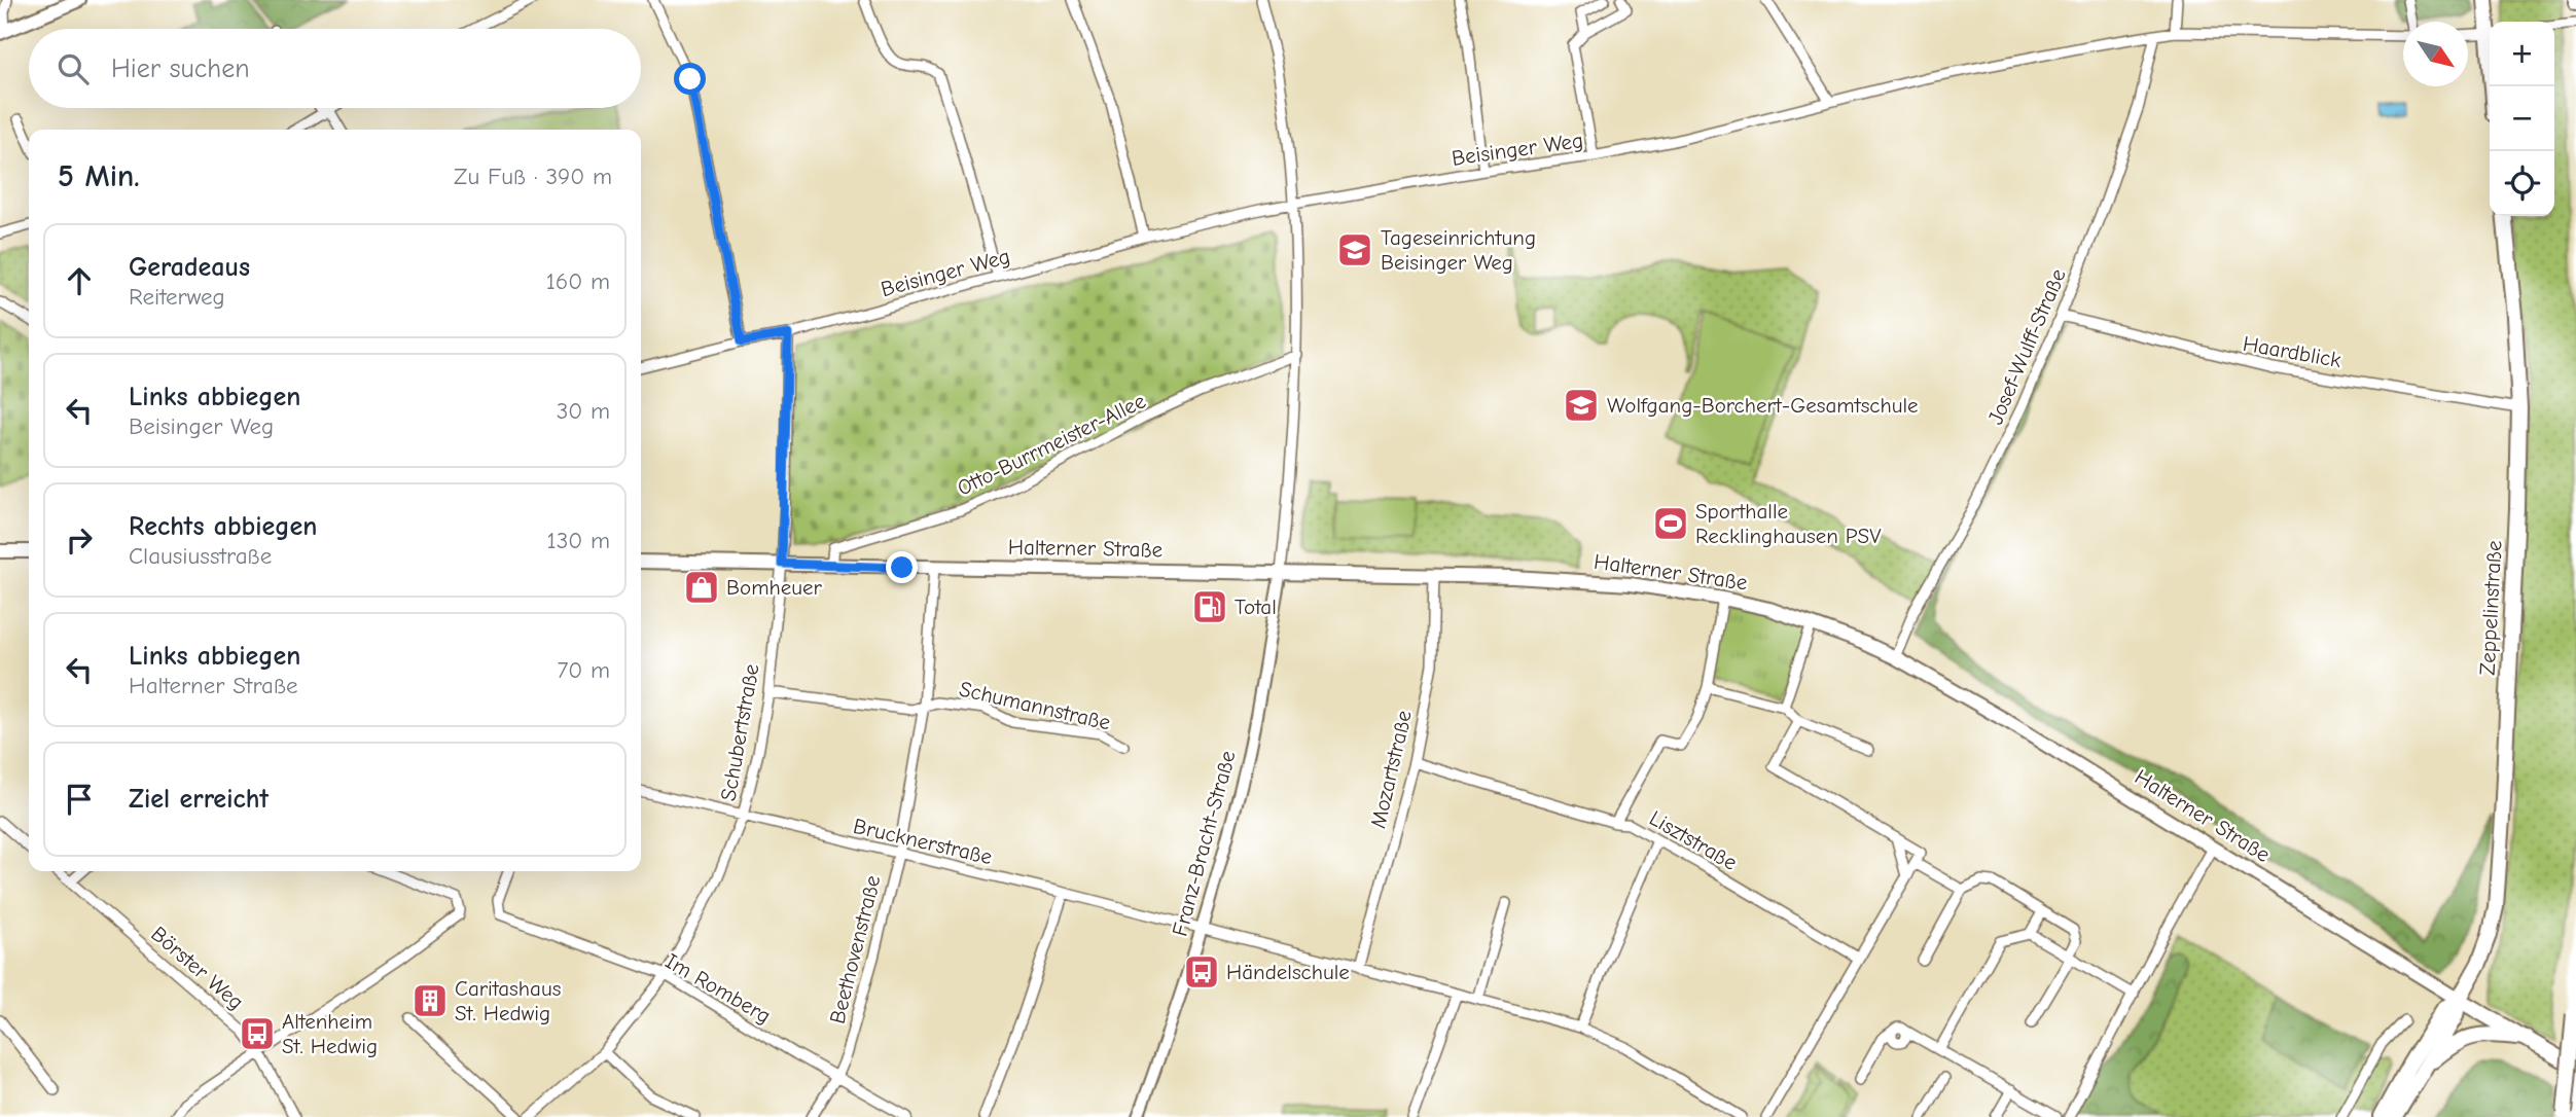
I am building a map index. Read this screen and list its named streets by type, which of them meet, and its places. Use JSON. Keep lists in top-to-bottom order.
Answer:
{
  "streets": {
    "main road": ["Halterner Straße", "Zeppelinstraße"],
    "street": [
      "Beisinger Weg",
      "Josef-Wulff-Straße",
      "Haardblick",
      "Otto-Burrmeister-Allee",
      "Schumannstraße",
      "Schubertstraße",
      "Mozartstraße",
      "Lisztstraße",
      "Brucknerstraße",
      "Franz-Bracht-Straße",
      "Beethovenstraße",
      "Börster Weg",
      "Im Romberg"
    ]
  },
  "crossings": [
    ["Beisinger Weg", "Josef-Wulff-Straße"],
    ["Beisinger Weg", "Schubertstraße"],
    ["Josef-Wulff-Straße", "Haardblick"],
    ["Josef-Wulff-Straße", "Halterner Straße"],
    ["Haardblick", "Zeppelinstraße"],
    ["Otto-Burrmeister-Allee", "Halterner Straße"],
    ["Halterner Straße", "Zeppelinstraße"],
    ["Halterner Straße", "Schubertstraße"],
    ["Halterner Straße", "Mozartstraße"],
    ["Halterner Straße", "Franz-Bracht-Straße"],
    ["Halterner Straße", "Beethovenstraße"],
    ["Schumannstraße", "Schubertstraße"],
    ["Schumannstraße", "Beethovenstraße"],
    ["Schubertstraße", "Brucknerstraße"],
    ["Schubertstraße", "Im Romberg"],
    ["Mozartstraße", "Lisztstraße"],
    ["Mozartstraße", "Brucknerstraße"],
    ["Brucknerstraße", "Franz-Bracht-Straße"],
    ["Brucknerstraße", "Beethovenstraße"],
    ["Beethovenstraße", "Im Romberg"]
  ],
  "places": {
    "school or university": ["Tageseinrichtung Beisinger Weg", "Wolfgang-Borchert-Gesamtschule"],
    "sports": ["Sporthalle Recklinghausen PSV"],
    "shop": ["Bomheuer"],
    "fuel station": ["Total"],
    "bus stop": ["Händelschule", "Altenheim St. Hedwig"],
    "building": ["Caritashaus St. Hedwig"]
  },
  "north": "bottom right",
  "page": {
    "map_buttons": ["+", "−"],
    "search": "Hier suchen",
    "heading": ["5 Min.", "Zu Fuß · 390 m"],
    "list": [
      ["Geradeaus", "Reiterweg", "160 m"],
      ["Links abbiegen", "Beisinger Weg", "30 m"],
      ["Rechts abbiegen", "Clausiusstraße", "130 m"],
      ["Links abbiegen", "Halterner Straße", "70 m"],
      "Ziel erreicht"
    ]
  }
}
